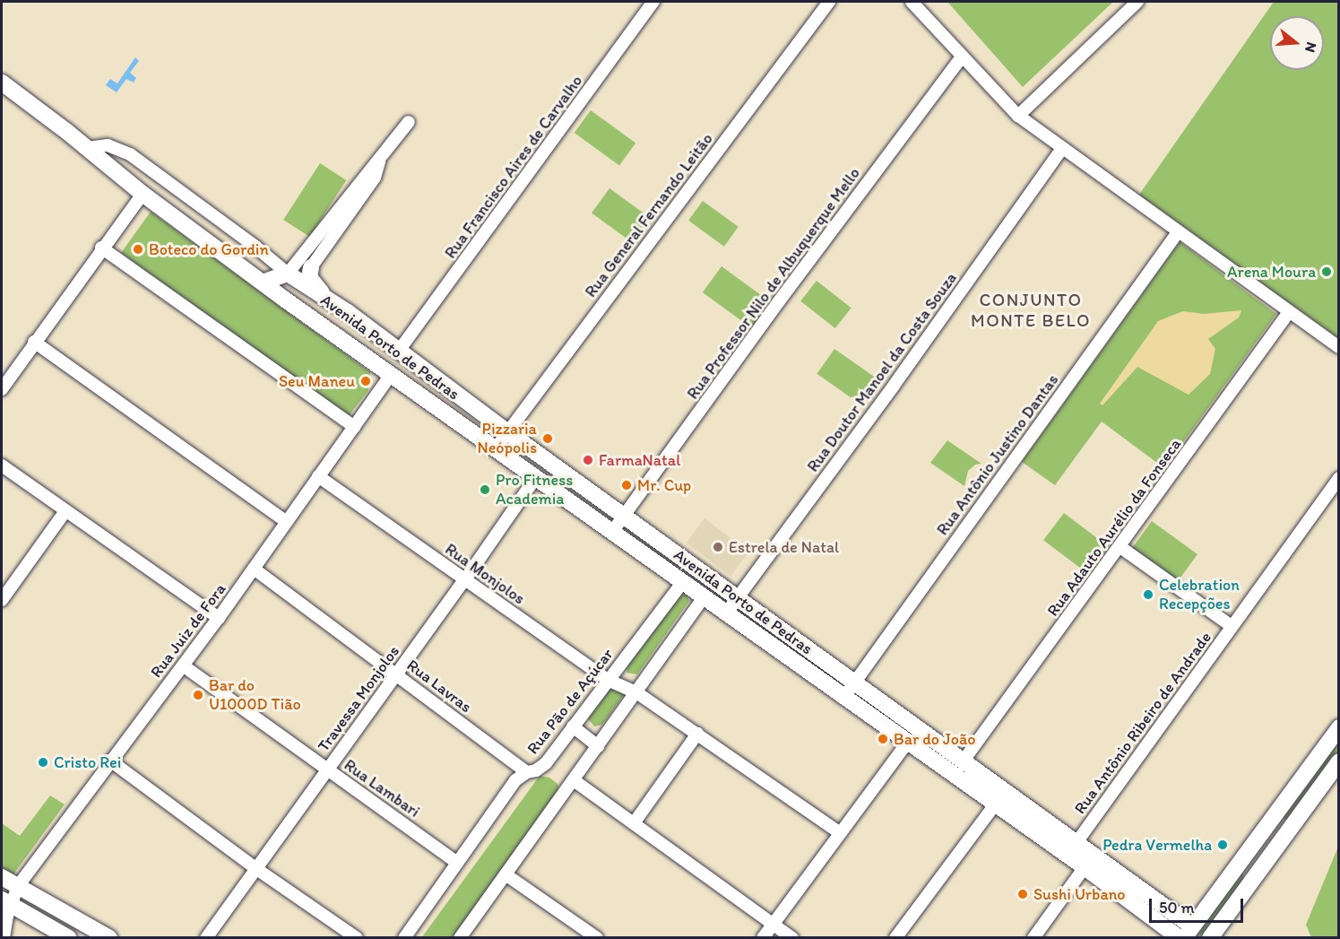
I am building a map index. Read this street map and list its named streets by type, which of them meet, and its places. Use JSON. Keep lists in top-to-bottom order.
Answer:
{
  "streets": {
    "main road": ["Avenida Porto de Pedras"],
    "street": [
      "Rua Francisco Aires de Carvalho",
      "Rua General Fernando Leitão",
      "Rua Professor Nilo de Albuquerque Mello",
      "Rua Doutor Manoel da Costa Souza",
      "Rua Antônio Justino Dantas",
      "Rua Adauto Aurélio da Fonseca",
      "Rua Monjolos",
      "Rua Juiz de Fora",
      "Rua Lavras",
      "Travessa Monjolos",
      "Rua Pão de Açúcar",
      "Rua Antônio Ribeiro de Andrade",
      "Rua Lambari"
    ]
  },
  "crossings": [
    ["Rua Francisco Aires de Carvalho", "Avenida Porto de Pedras"],
    ["Rua General Fernando Leitão", "Avenida Porto de Pedras"],
    ["Rua Professor Nilo de Albuquerque Mello", "Avenida Porto de Pedras"],
    ["Avenida Porto de Pedras", "Rua Doutor Manoel da Costa Souza"],
    ["Avenida Porto de Pedras", "Rua Antônio Justino Dantas"],
    ["Avenida Porto de Pedras", "Rua Adauto Aurélio da Fonseca"],
    ["Avenida Porto de Pedras", "Rua Juiz de Fora"],
    ["Avenida Porto de Pedras", "Travessa Monjolos"],
    ["Avenida Porto de Pedras", "Rua Pão de Açúcar"],
    ["Avenida Porto de Pedras", "Rua Antônio Ribeiro de Andrade"],
    ["Rua Monjolos", "Rua Juiz de Fora"],
    ["Rua Monjolos", "Travessa Monjolos"],
    ["Rua Monjolos", "Rua Pão de Açúcar"],
    ["Rua Juiz de Fora", "Rua Lavras"],
    ["Rua Juiz de Fora", "Rua Lambari"],
    ["Rua Lavras", "Travessa Monjolos"],
    ["Rua Lavras", "Rua Pão de Açúcar"],
    ["Travessa Monjolos", "Rua Lambari"],
    ["Rua Pão de Açúcar", "Rua Lambari"]
  ],
  "districts": ["CONJUNTO MONTE BELO"],
  "places": [
    "Boteco do Gordin",
    "Arena Moura",
    "Seu Maneu",
    "Pizzaria Neópolis",
    "FarmaNatal",
    "Mr. Cup",
    "Pro Fitness Academia",
    "Estrela de Natal",
    "Celebration Recepções",
    "Bar do U1000D Tião",
    "Bar do João",
    "Cristo Rei",
    "Pedra Vermelha",
    "Sushi Urbano"
  ],
  "scale_bar": "50 m",
  "north": "right"
}
